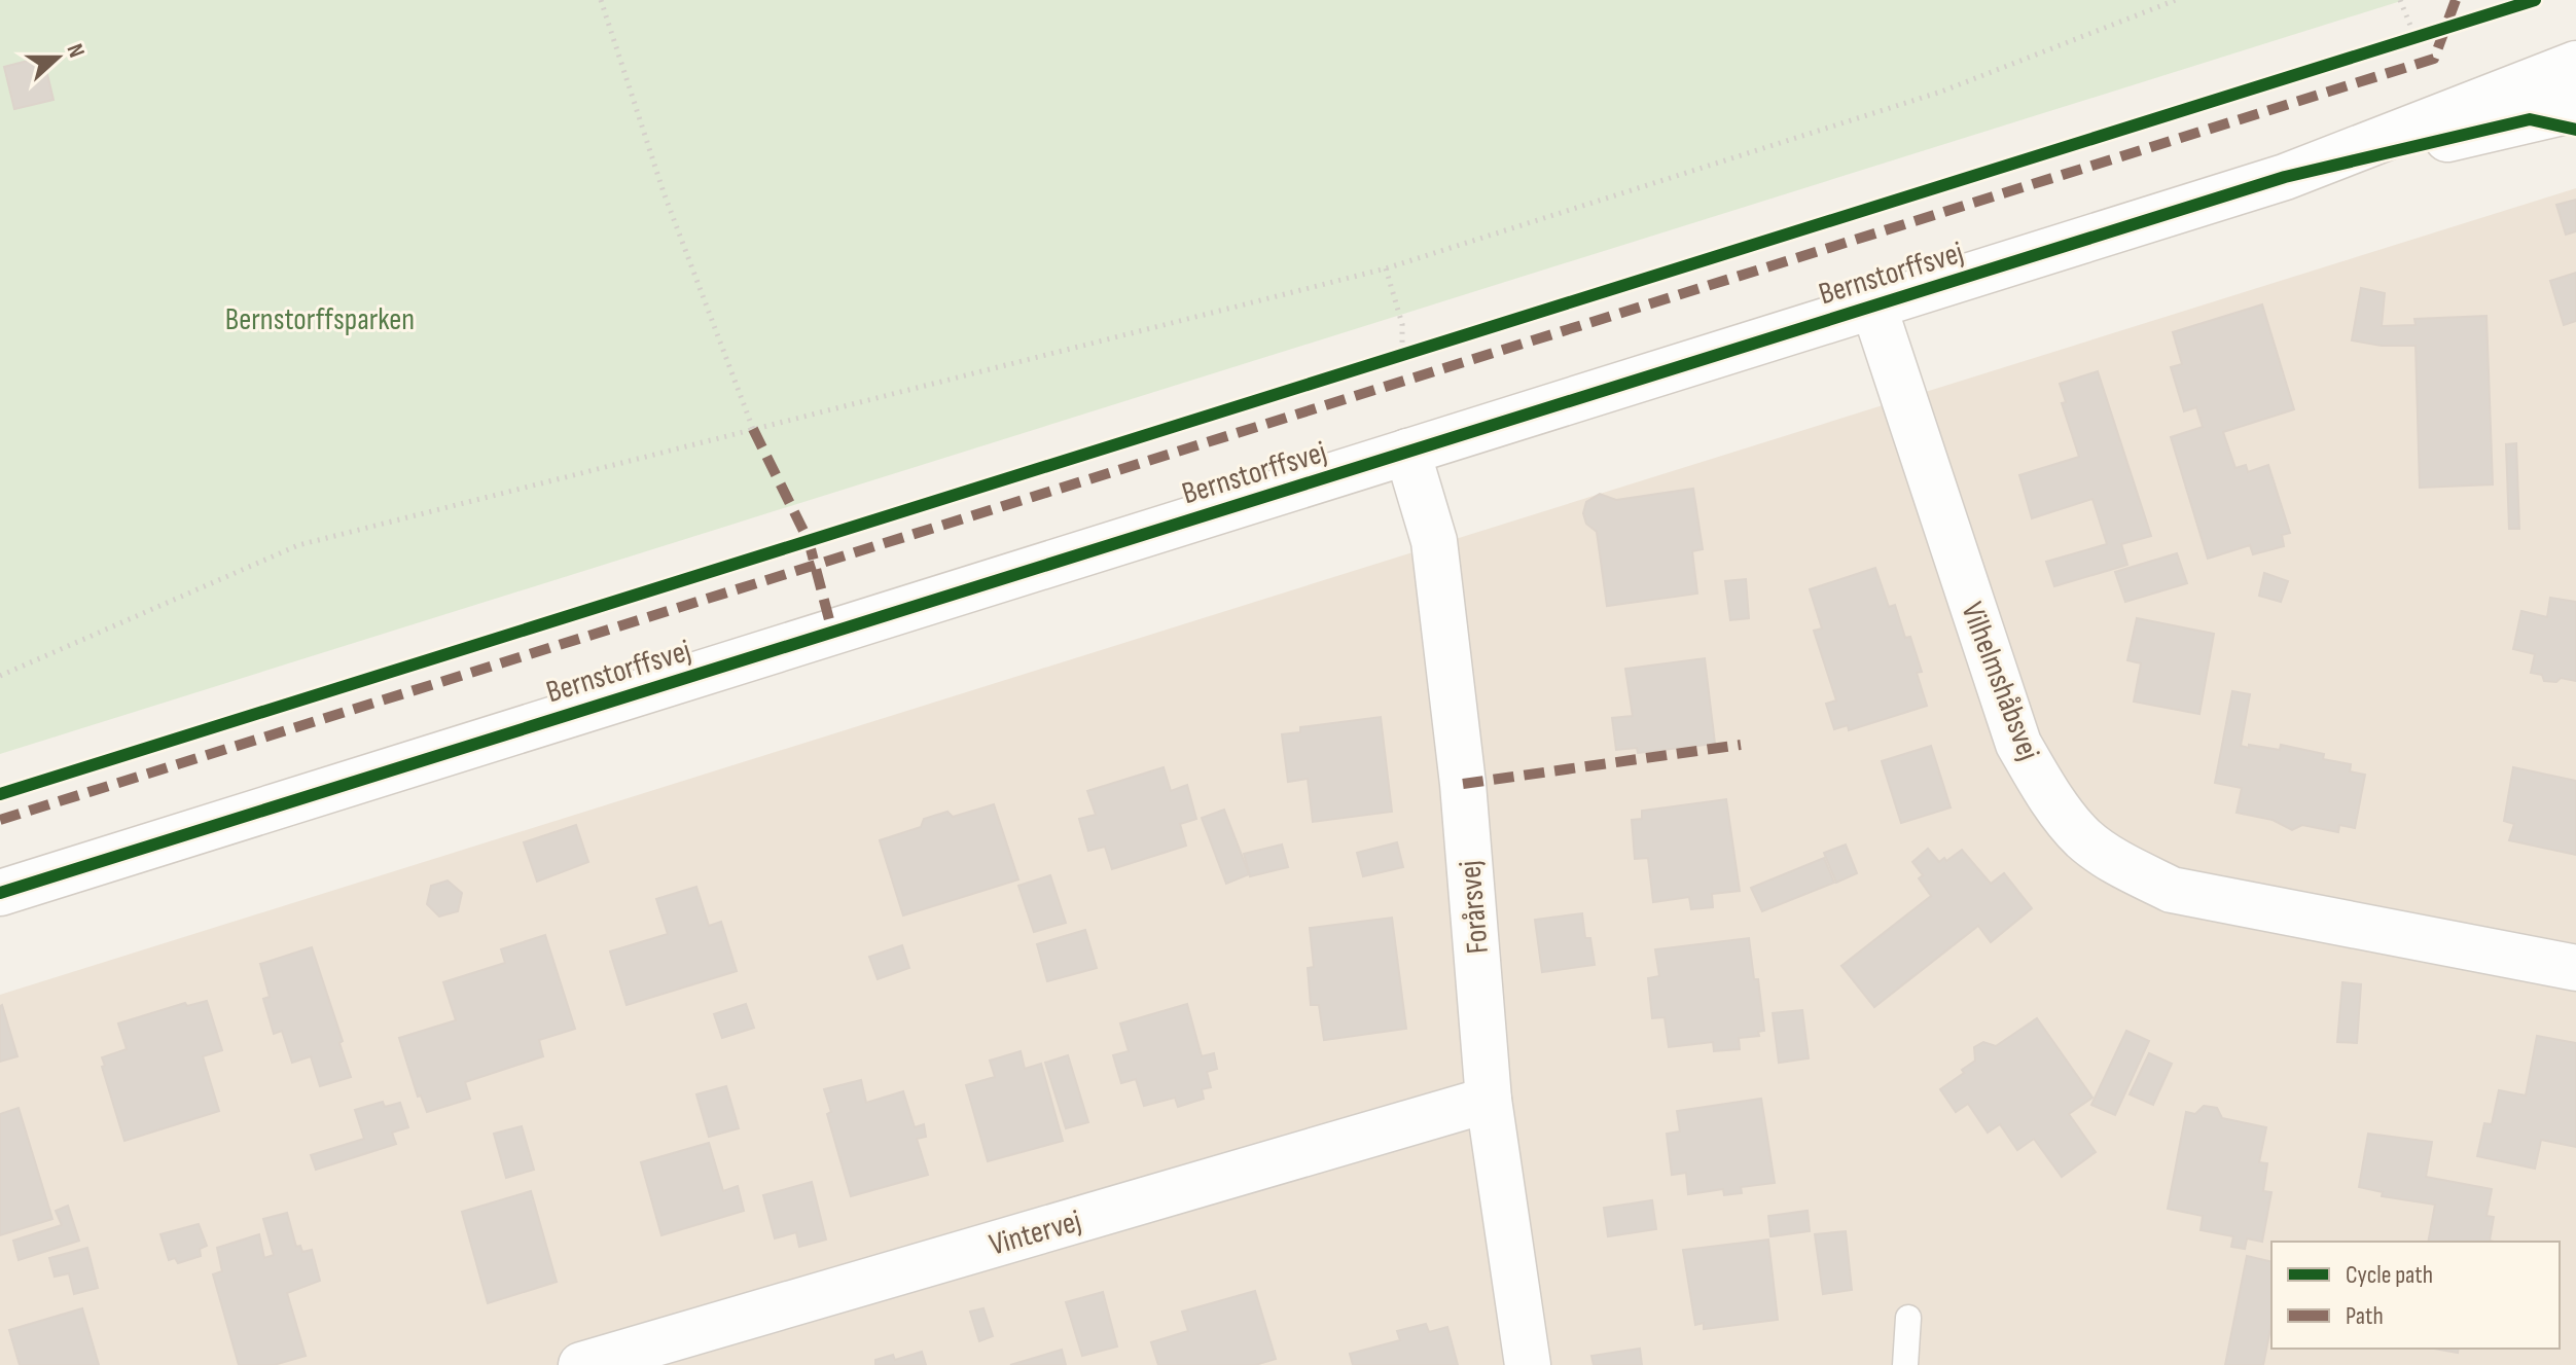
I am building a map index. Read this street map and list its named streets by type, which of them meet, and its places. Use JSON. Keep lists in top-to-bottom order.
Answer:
{
  "streets": {
    "street": [
      "Bernstorffsvej",
      "Vilhelmshåbsvej",
      "Forårsvej",
      "Vintervej"
    ]
  },
  "crossings": [
    ["Bernstorffsvej", "Vilhelmshåbsvej"],
    ["Bernstorffsvej", "Forårsvej"],
    ["Forårsvej", "Vintervej"]
  ],
  "parks": ["Bernstorffsparken"],
  "legend": ["Cycle path", "Path"],
  "north": "right"
}
